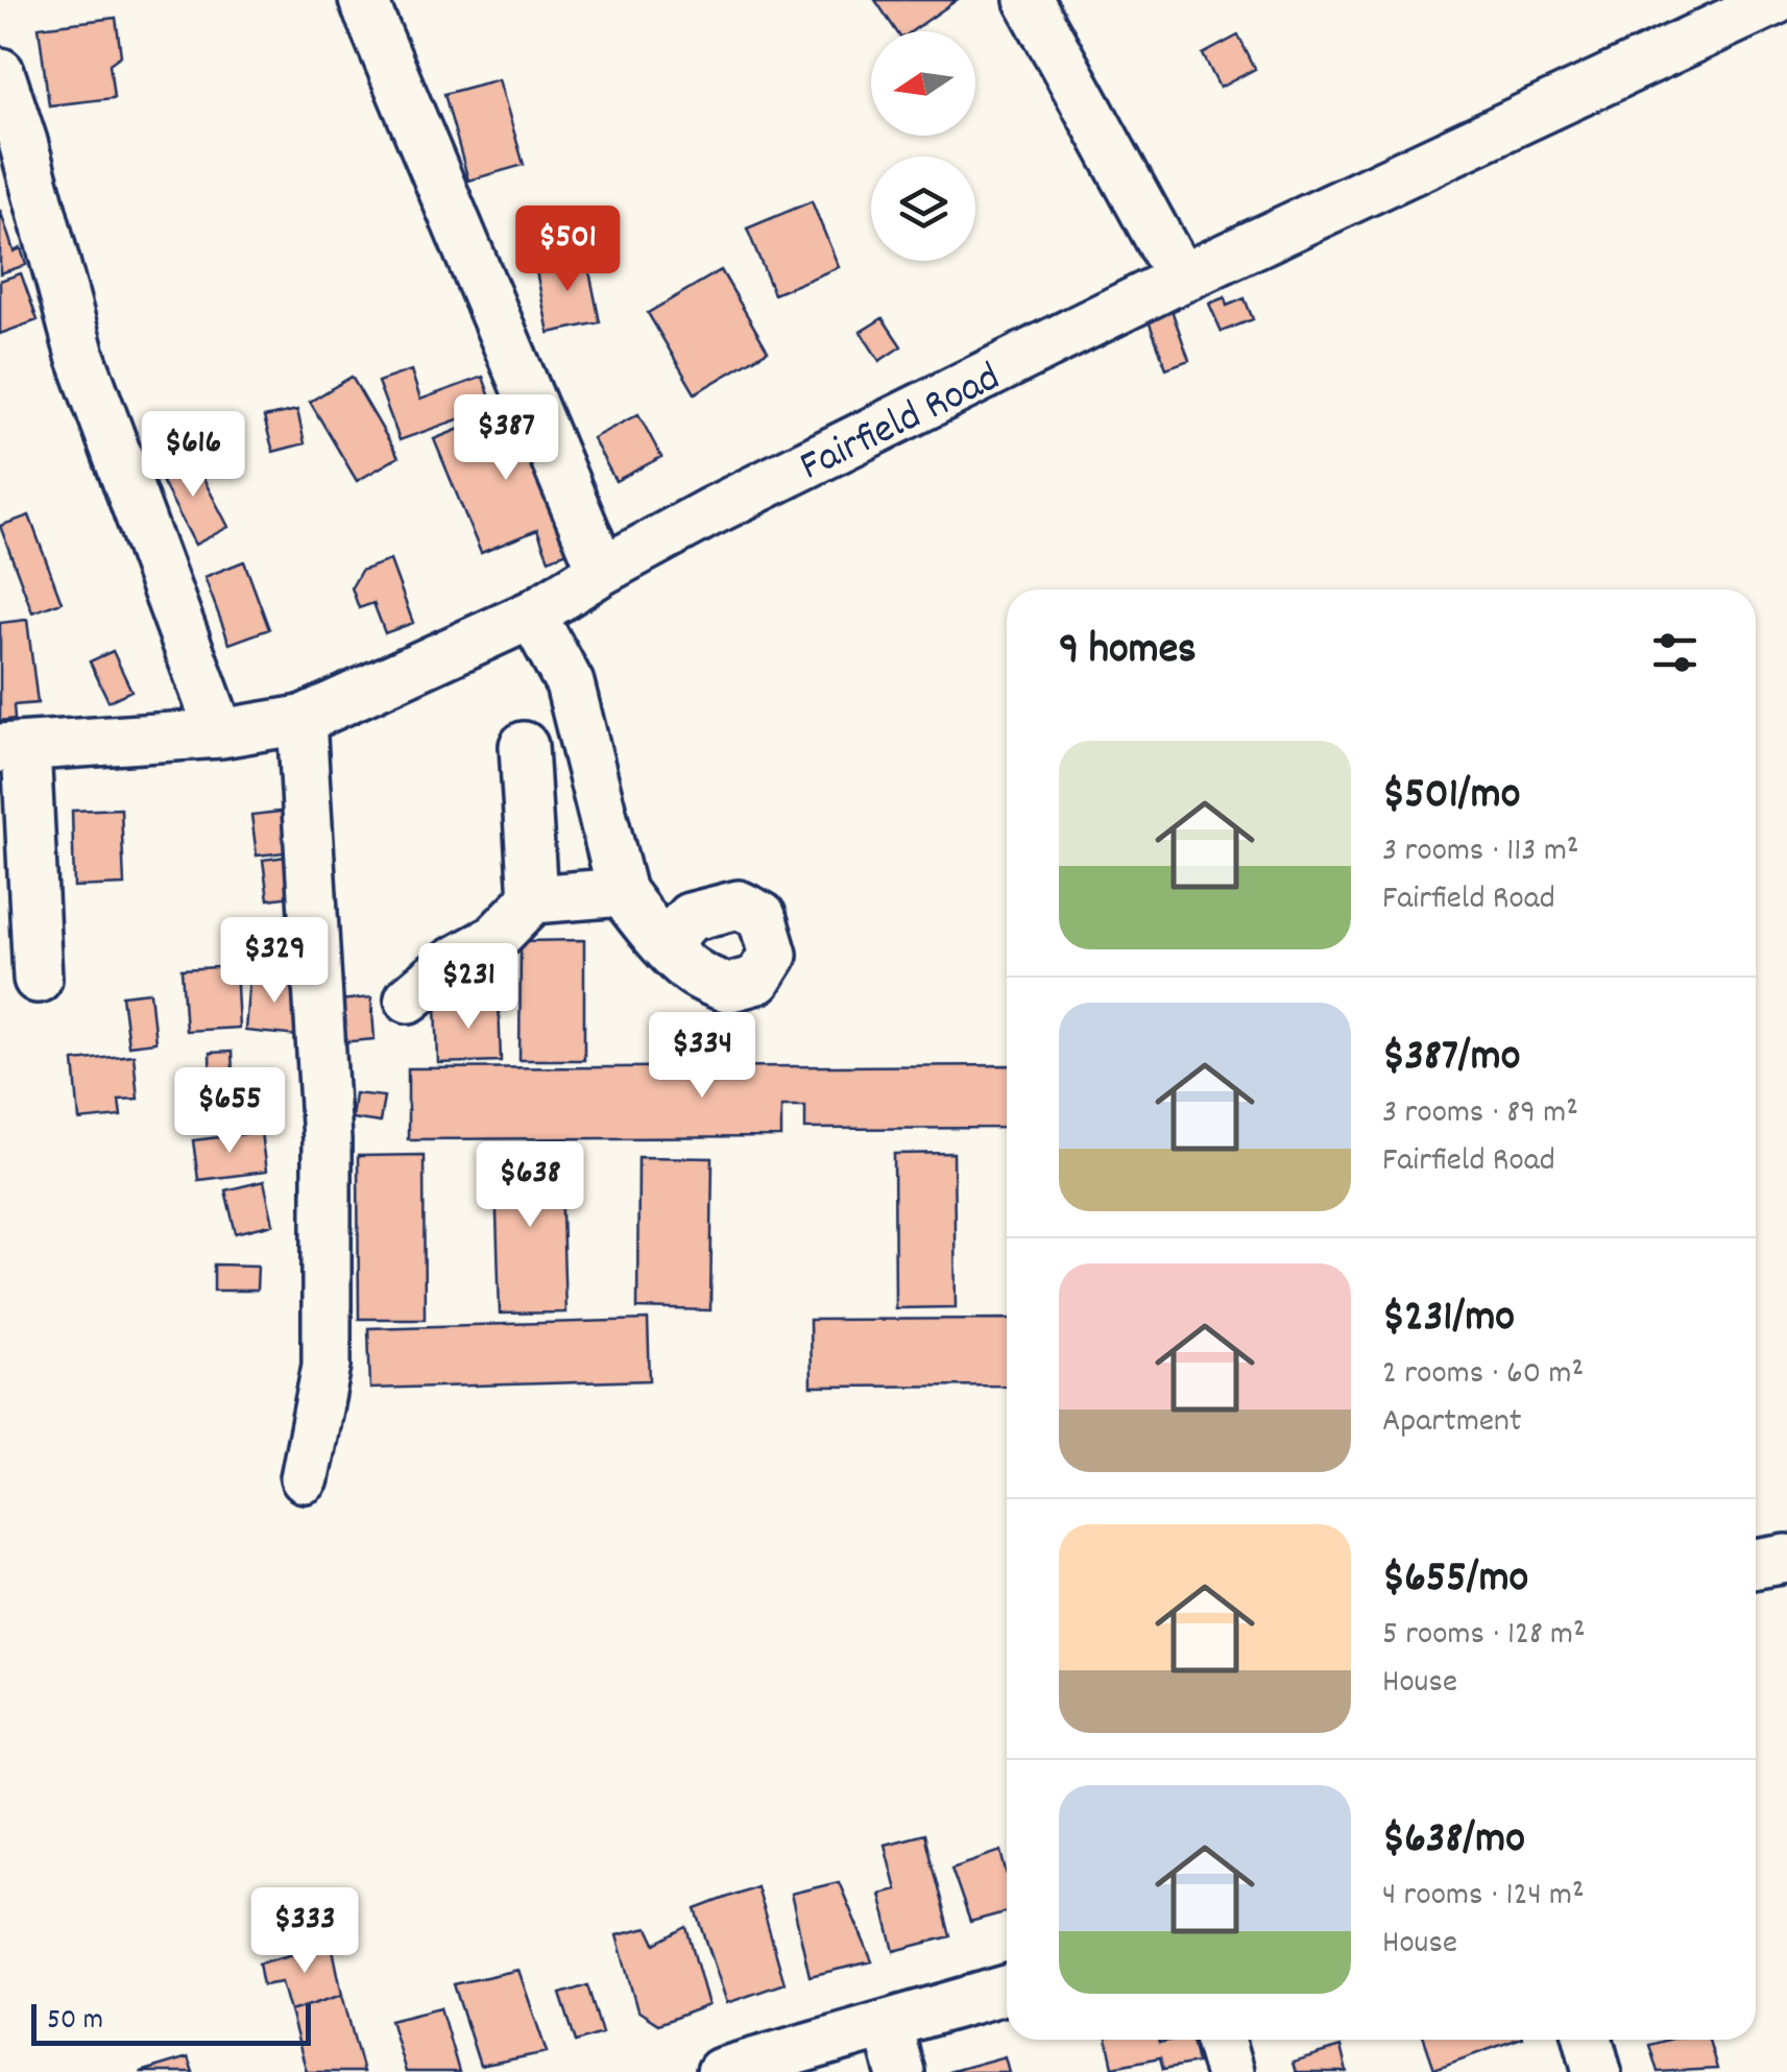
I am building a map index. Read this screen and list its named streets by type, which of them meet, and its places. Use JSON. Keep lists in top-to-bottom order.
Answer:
{
  "streets": {
    "street": ["Fairfield Road"]
  },
  "scale_bar": "50 m",
  "north": "left",
  "page": {
    "price": [
      "$501",
      "$387",
      "$616",
      "$329",
      "$231",
      "$334",
      "$655",
      "$638",
      "$333"
    ],
    "heading": "9 homes",
    "list": [
      {
        "name": "$501/mo",
        "note": "3 rooms · 113 m² · Fairfield Road"
      },
      {
        "name": "$387/mo",
        "note": "3 rooms · 89 m² · Fairfield Road"
      },
      {
        "name": "$231/mo",
        "note": "2 rooms · 60 m² · Apartment"
      },
      {
        "name": "$655/mo",
        "note": "5 rooms · 128 m² · House"
      },
      {
        "name": "$638/mo",
        "note": "4 rooms · 124 m² · House"
      }
    ],
    "scale": "50 m"
  }
}
